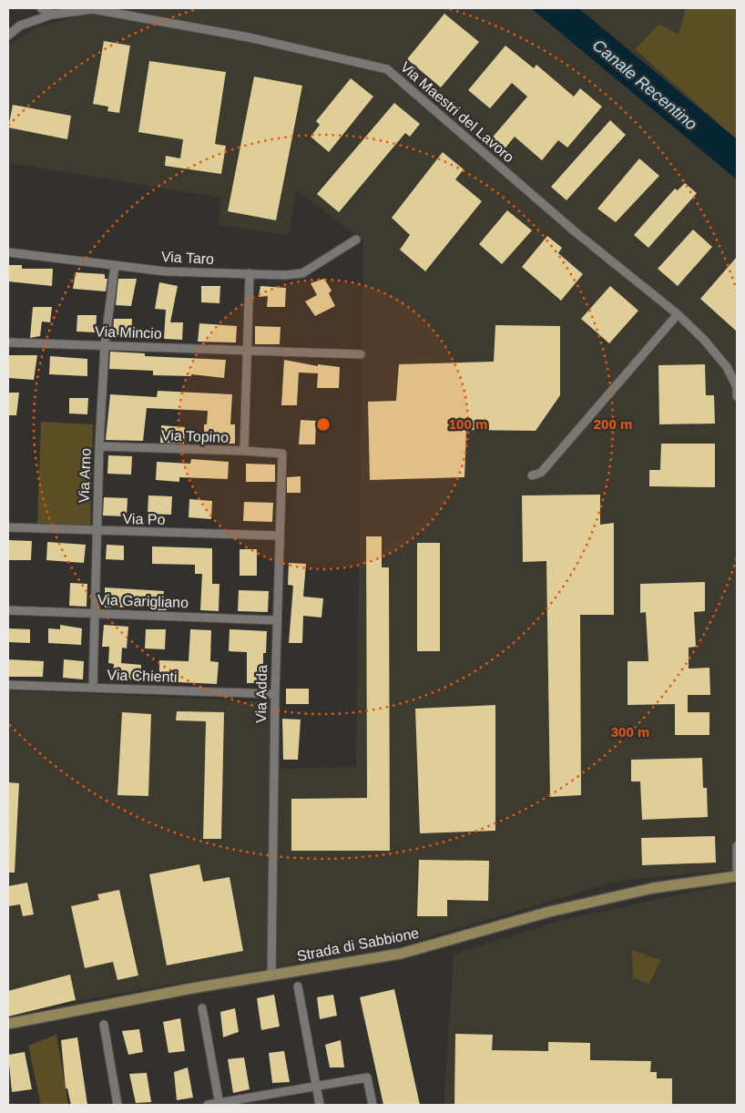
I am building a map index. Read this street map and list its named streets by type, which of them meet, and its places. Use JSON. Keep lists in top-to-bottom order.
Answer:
{
  "streets": {
    "main road": ["Strada di Sabbione"],
    "street": [
      "Via Maestri del Lavoro",
      "Via Taro",
      "Via Mincio",
      "Via Topino",
      "Via Arno",
      "Via Po",
      "Via Garigliano",
      "Via Chienti",
      "Via Adda"
    ]
  },
  "crossings": [
    ["Via Taro", "Via Arno"],
    ["Via Mincio", "Via Topino"],
    ["Via Mincio", "Via Arno"],
    ["Via Topino", "Via Arno"],
    ["Via Topino", "Via Adda"],
    ["Via Arno", "Via Po"],
    ["Via Arno", "Via Garigliano"],
    ["Via Arno", "Via Chienti"],
    ["Via Po", "Via Adda"],
    ["Via Garigliano", "Via Adda"],
    ["Via Chienti", "Via Adda"],
    ["Via Adda", "Strada di Sabbione"]
  ],
  "water": ["Canale Recentino"],
  "rings": ["100 m", "200 m", "300 m"]
}
